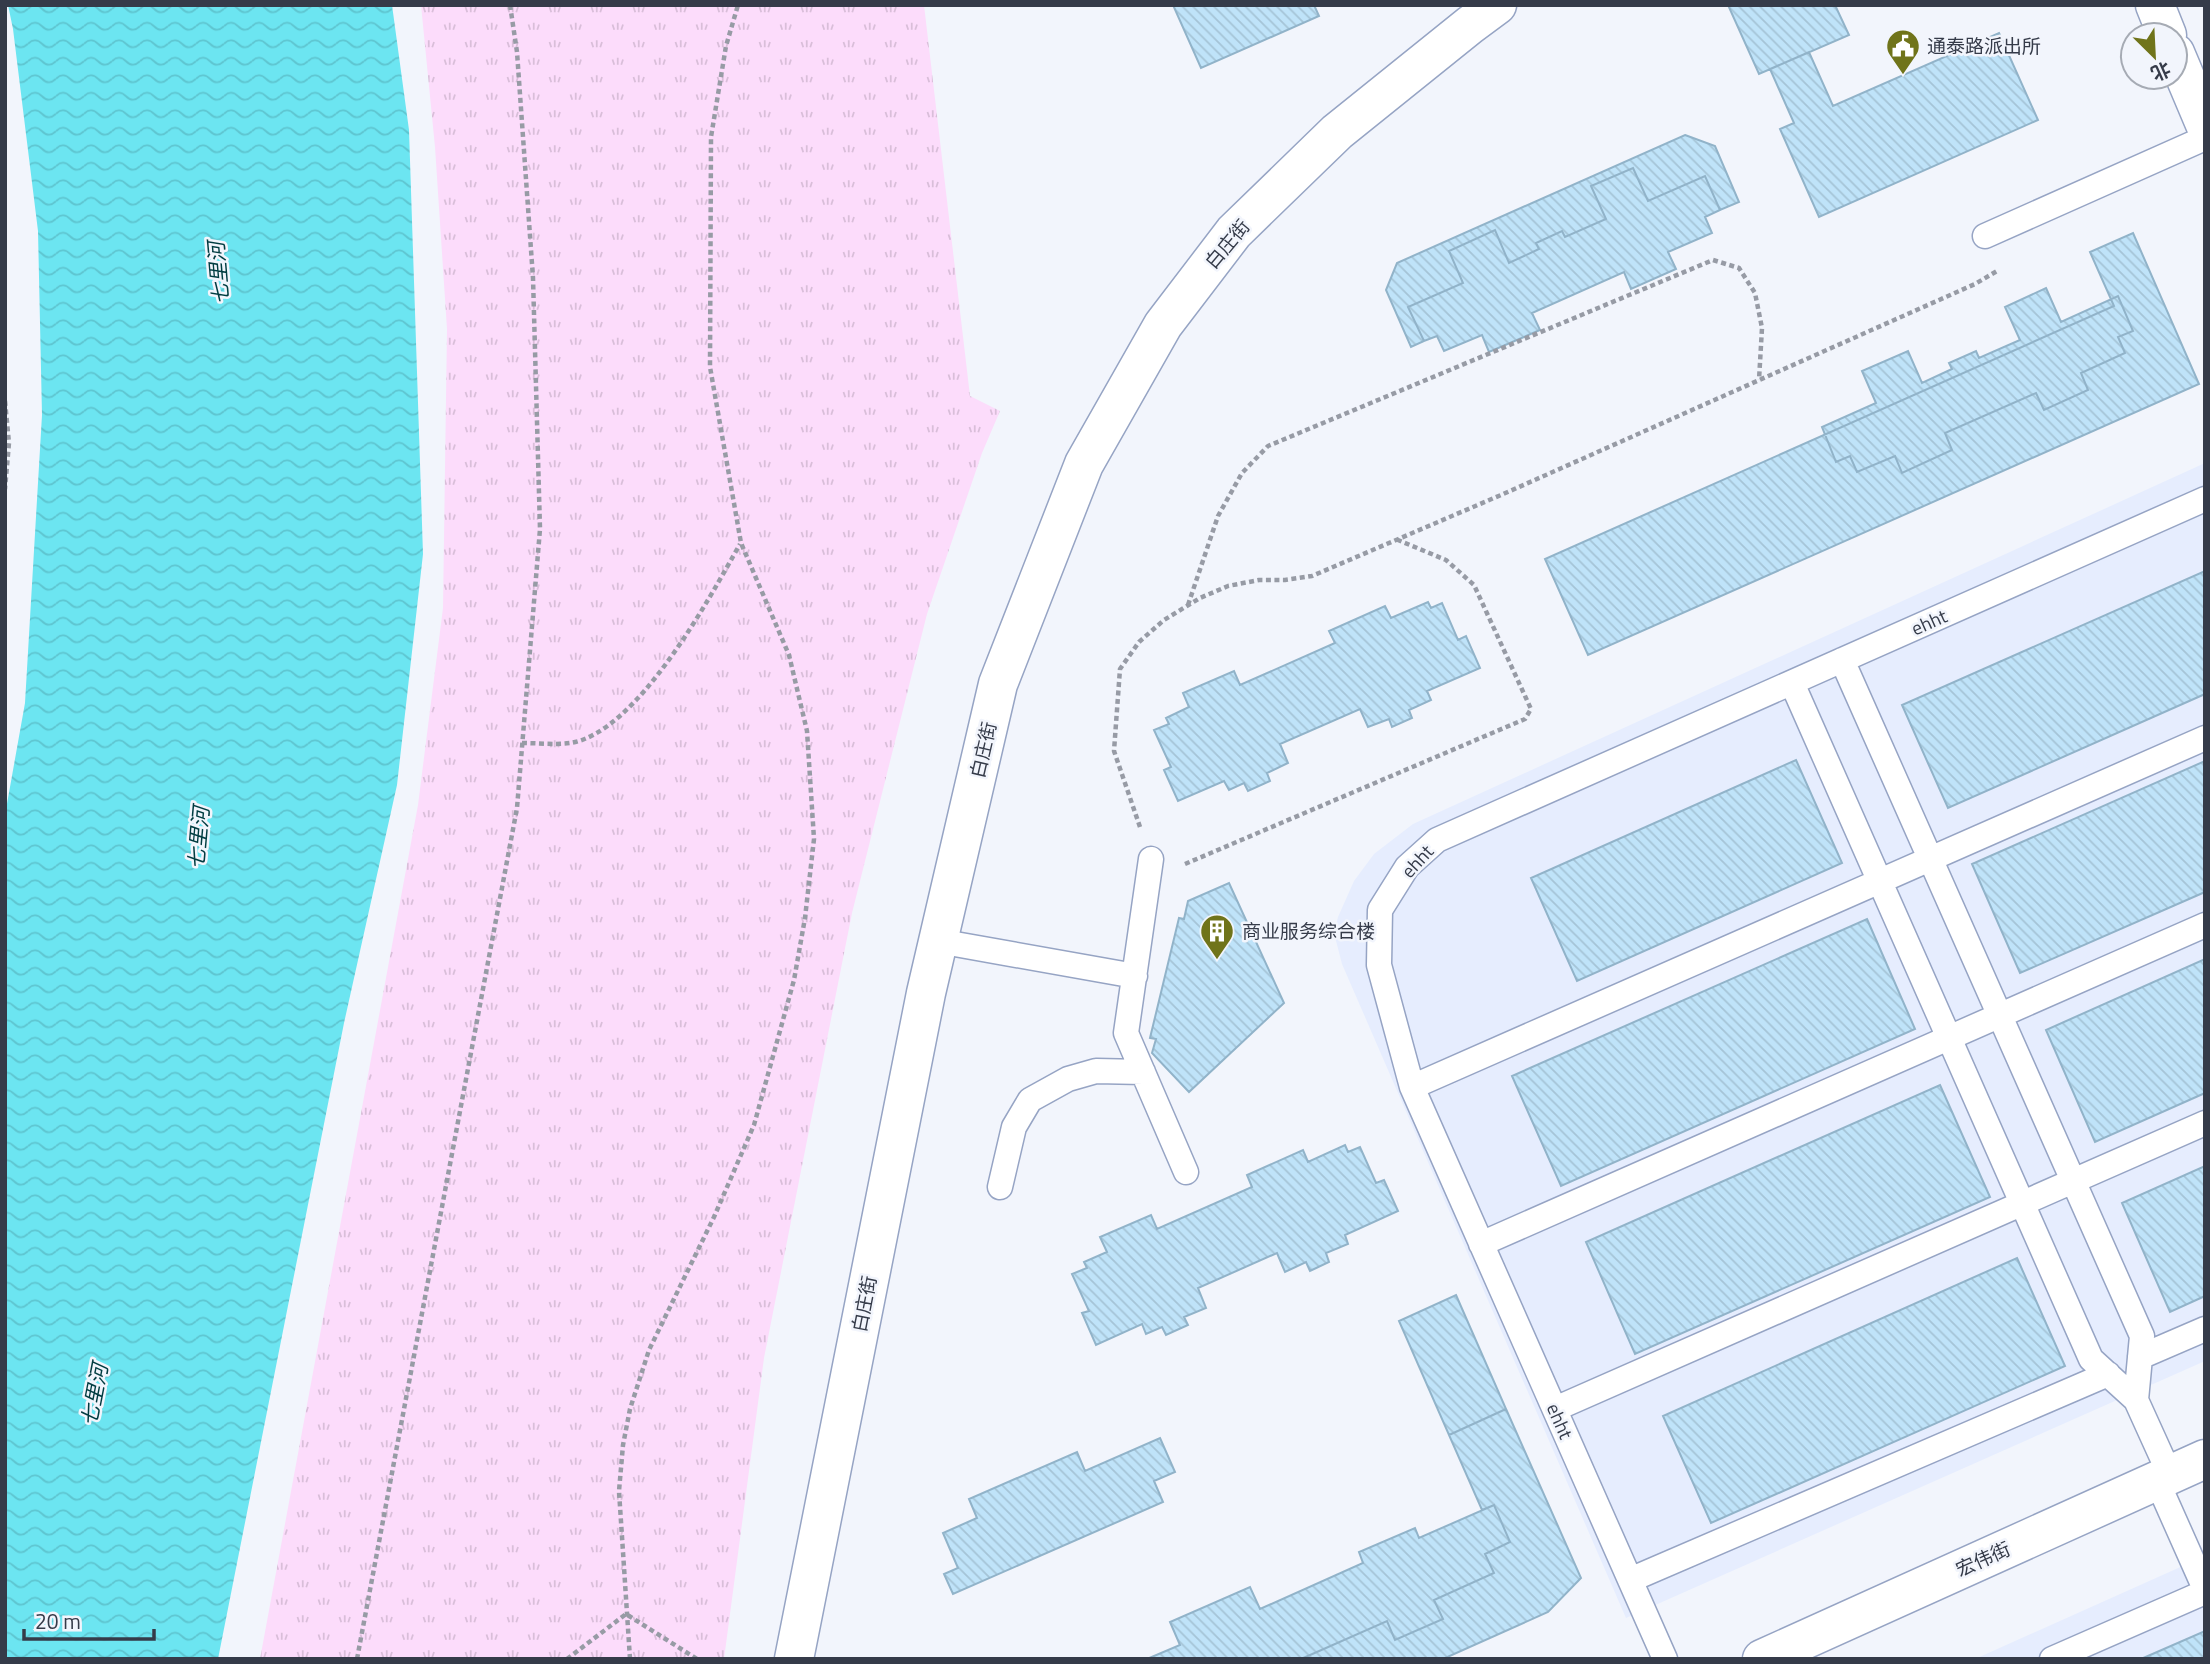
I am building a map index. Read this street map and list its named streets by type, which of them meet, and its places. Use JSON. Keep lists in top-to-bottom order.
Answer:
{
  "streets": {
    "street": ["白庄街", "宏伟街"],
    "lane": ["ehht"]
  },
  "water": ["七里河"],
  "places": {
    "public building": ["通泰路派出所"],
    "building": ["商业服务综合楼"]
  },
  "scale_bar": "20 m",
  "north": "bottom right"
}
